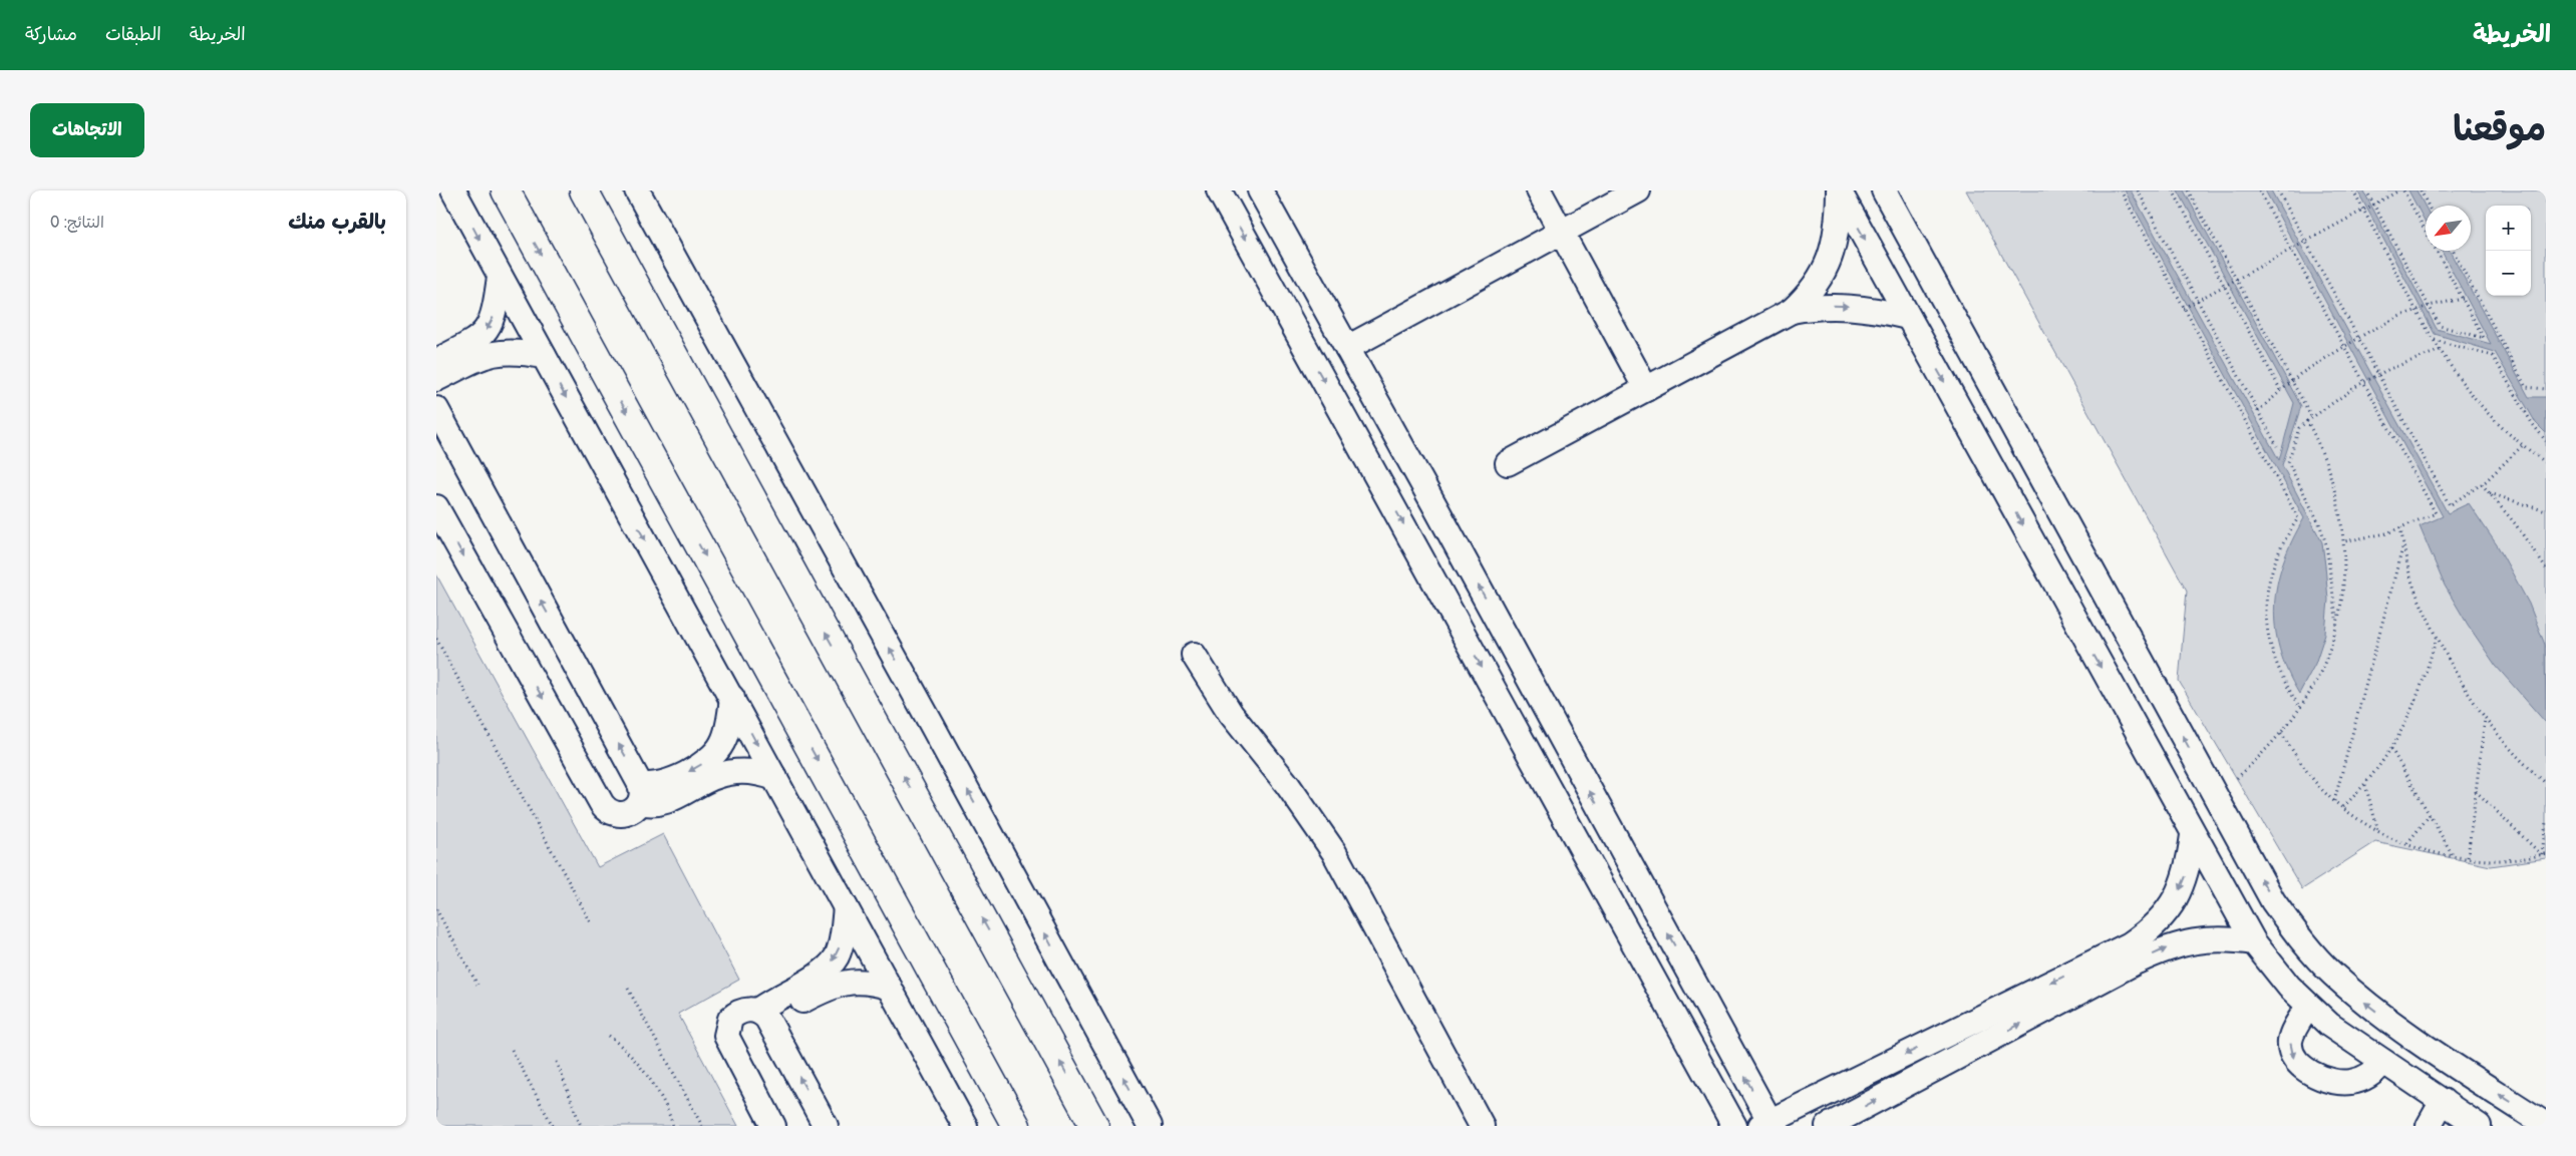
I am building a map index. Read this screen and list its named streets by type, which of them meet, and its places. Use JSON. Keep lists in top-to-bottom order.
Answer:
{
  "north": "bottom left",
  "page": {
    "header": "الخريطة",
    "nav": ["الخريطة", "الطبقات", "مشاركة"],
    "title": "موقعنا",
    "buttons": "الاتجاهات",
    "heading": ["بالقرب منك", "النتائج: 0"],
    "map_buttons": ["+", "−"]
  }
}
